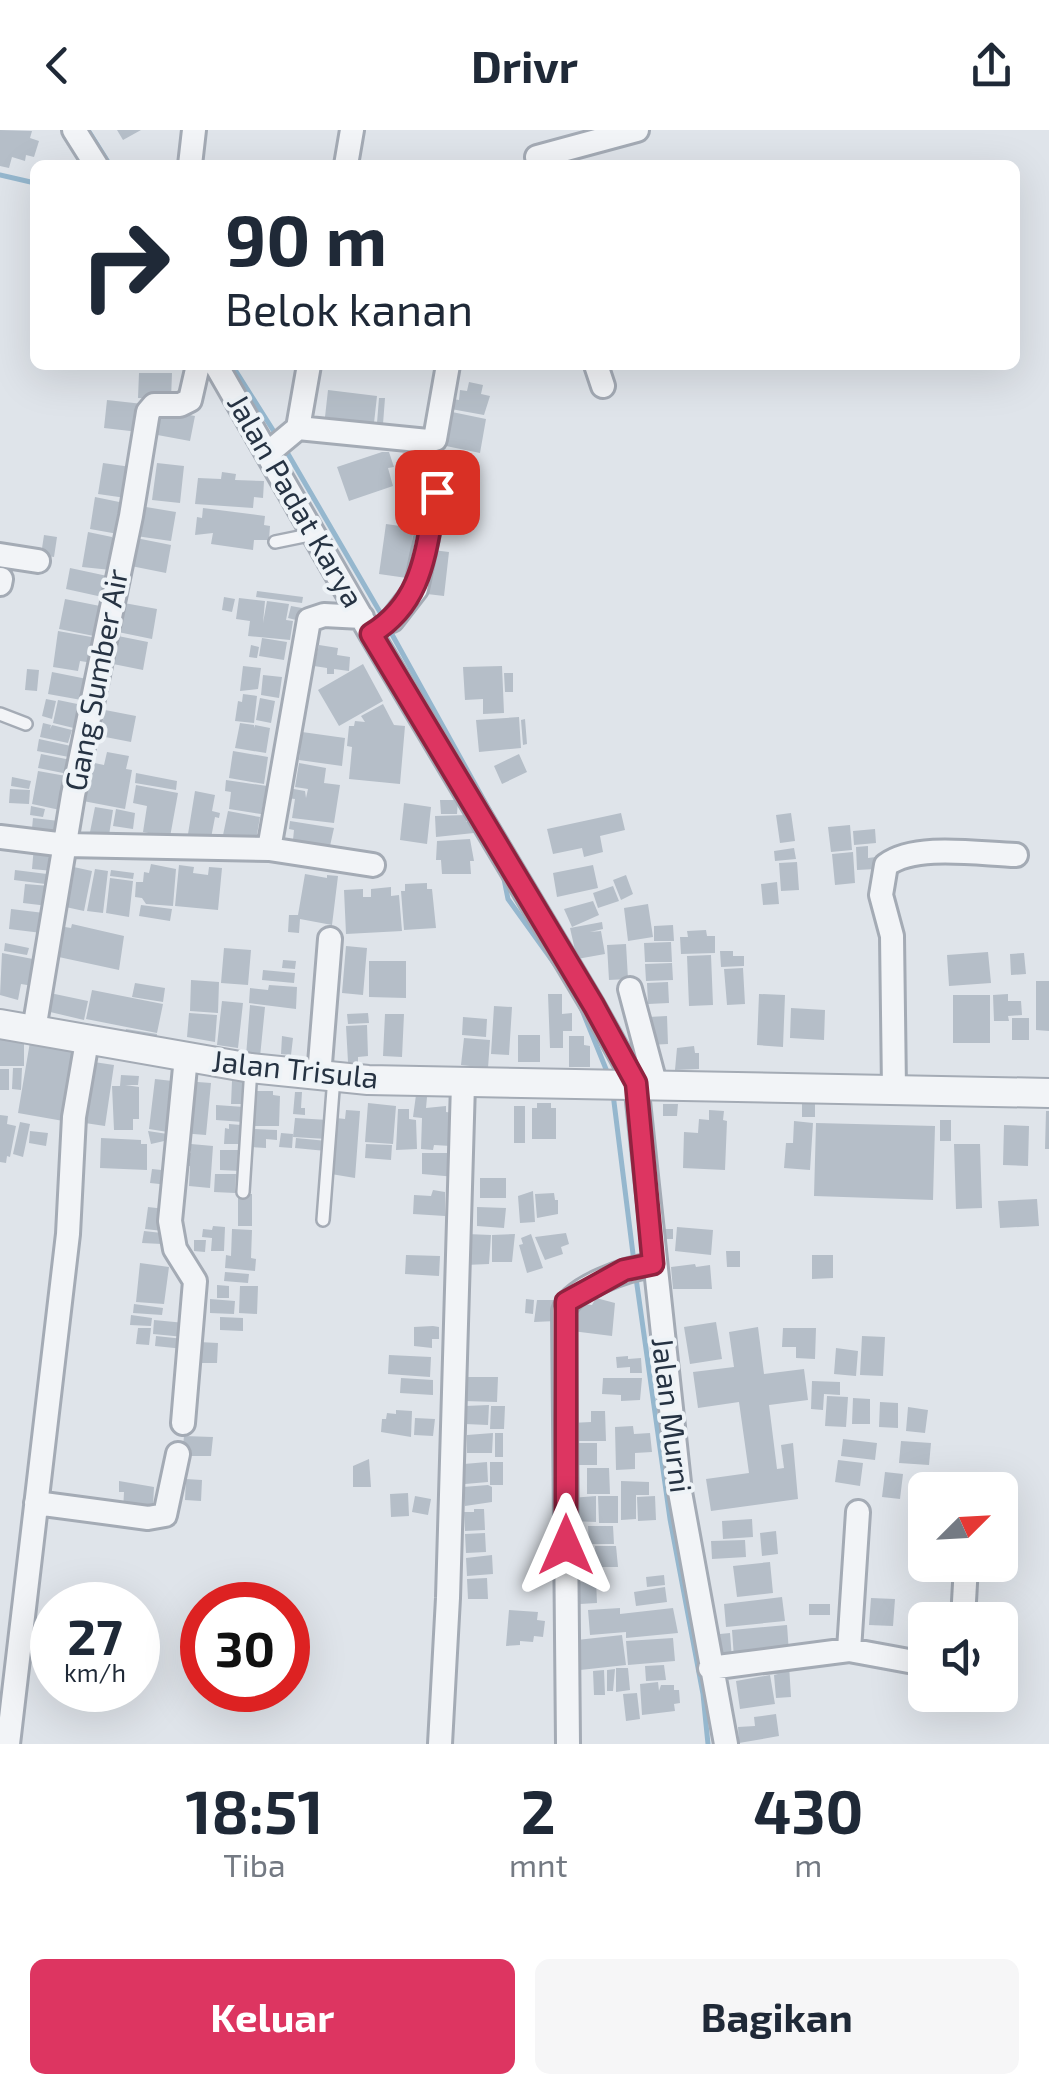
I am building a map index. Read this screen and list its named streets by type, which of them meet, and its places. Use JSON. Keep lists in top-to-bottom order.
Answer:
{
  "streets": {
    "street": [
      "Jalan Padat Karya",
      "Gang Sumber Air",
      "Jalan Trisula",
      "Jalan Murni"
    ]
  },
  "crossings": [
    ["Jalan Padat Karya", "Jalan Trisula"],
    ["Jalan Padat Karya", "Jalan Murni"],
    ["Gang Sumber Air", "Jalan Trisula"],
    ["Jalan Trisula", "Jalan Murni"]
  ],
  "north": "top right",
  "page": {
    "header": "Drivr",
    "turn": ["90 m", "Belok kanan"],
    "speed": "27 km/h",
    "limit": "30",
    "eta": [
      "18:51",
      "Tiba",
      "2",
      "mnt",
      "430",
      "m"
    ],
    "buttons": ["Keluar", "Bagikan"]
  }
}
